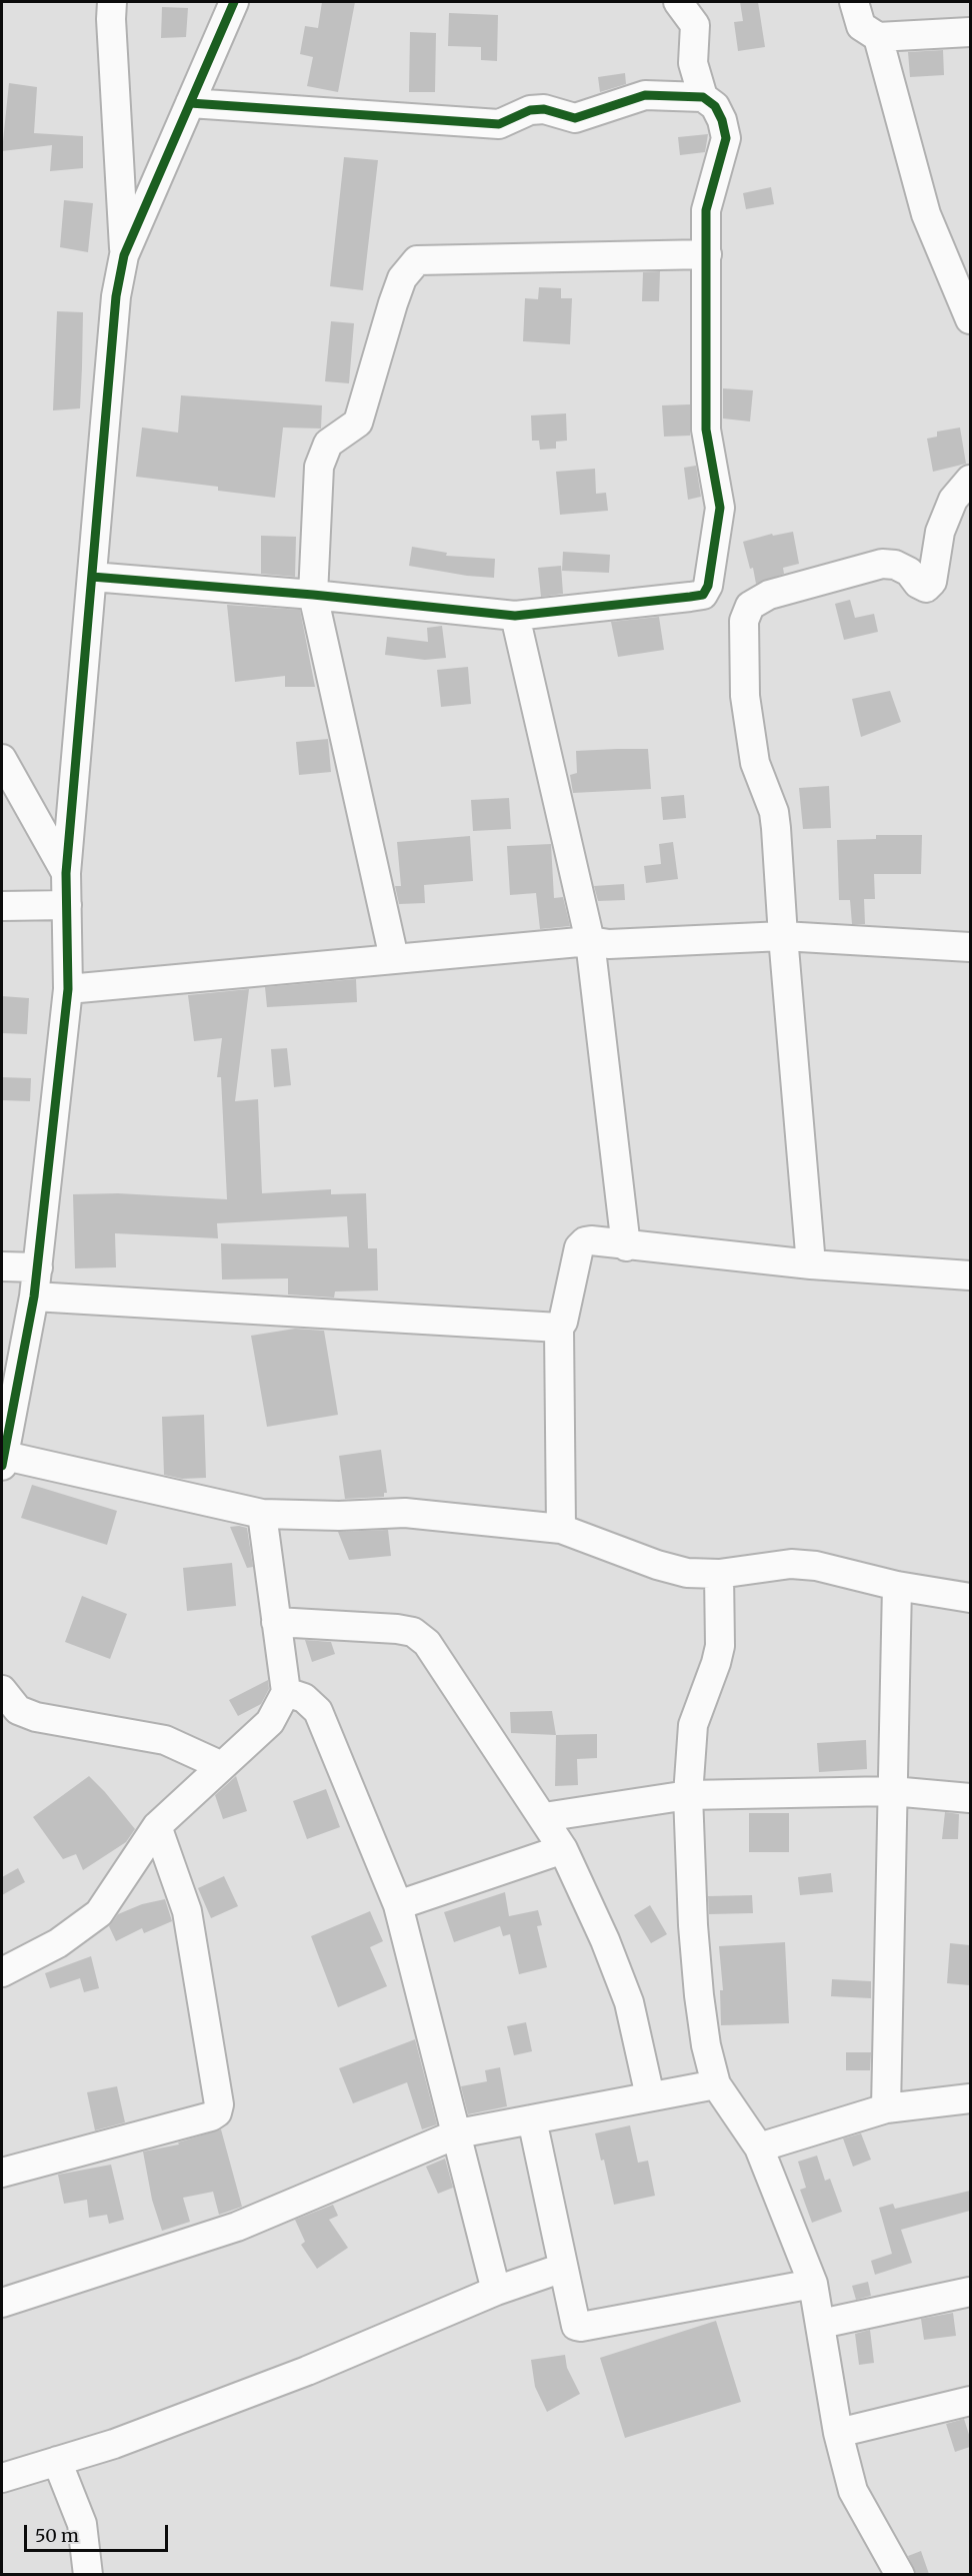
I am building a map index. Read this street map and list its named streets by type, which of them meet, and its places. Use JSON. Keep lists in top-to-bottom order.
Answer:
{
  "scale_bar": "50 m"
}
